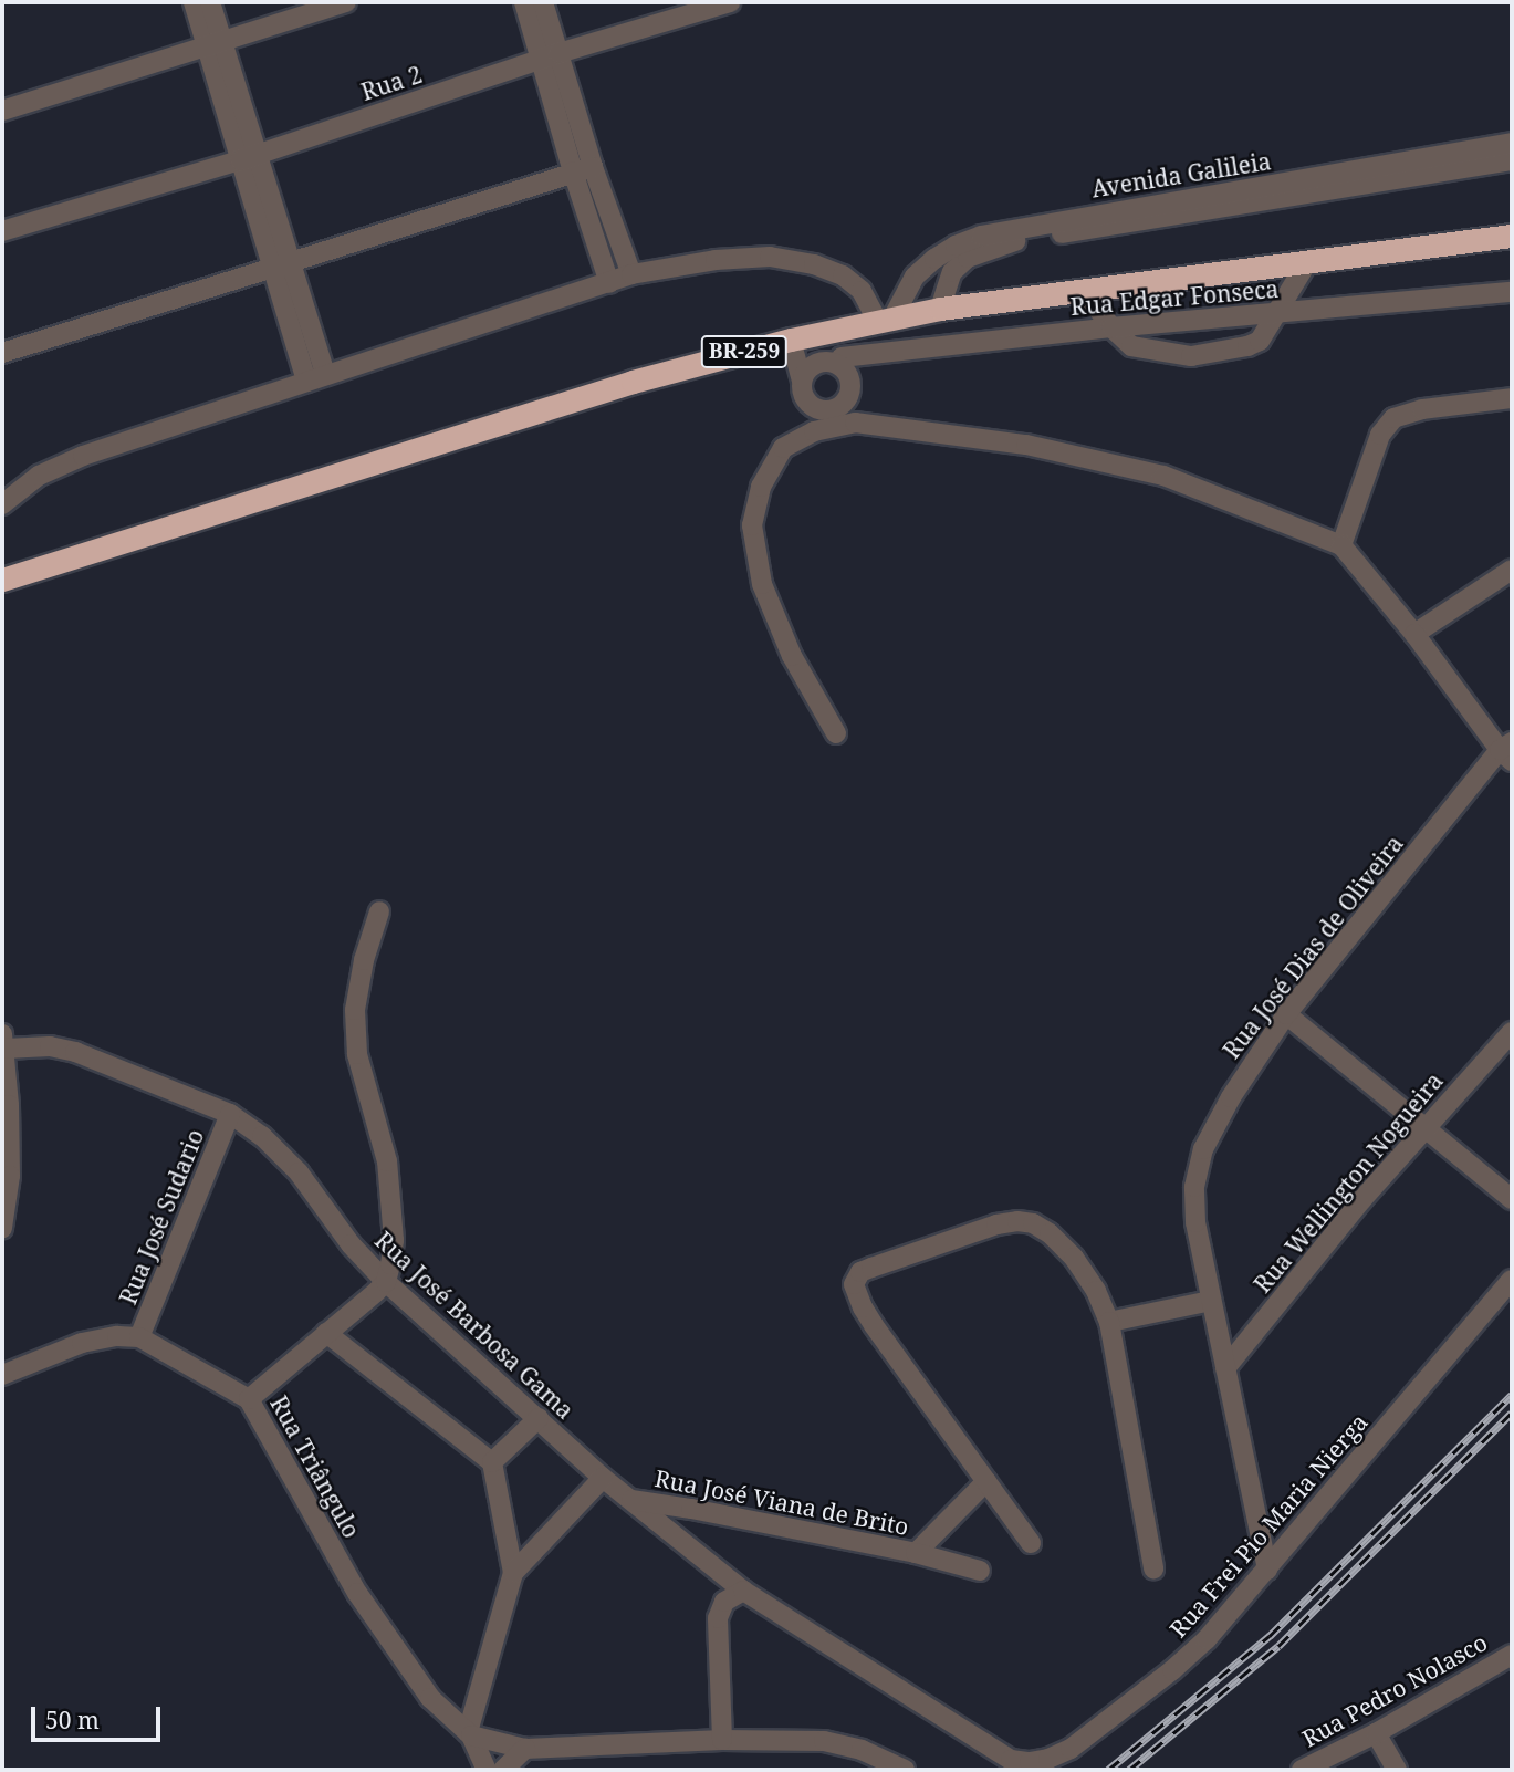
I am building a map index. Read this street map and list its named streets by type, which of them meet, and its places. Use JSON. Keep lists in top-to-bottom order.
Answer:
{
  "streets": {
    "highway": ["BR-259"],
    "street": [
      "Rua 2",
      "Avenida Galileia",
      "Rua Edgar Fonseca",
      "Rua José Dias de Oliveira",
      "Rua Wellington Nogueira",
      "Rua José Sudario",
      "Rua José Barbosa Gama",
      "Rua Triângulo",
      "Rua José Viana de Brito",
      "Rua Frei Pio Maria Nierga",
      "Rua Pedro Nolasco"
    ]
  },
  "crossings": [
    ["Avenida Galileia", "BR-259"],
    ["Rua José Dias de Oliveira", "Rua Wellington Nogueira"],
    ["Rua José Dias de Oliveira", "Rua Frei Pio Maria Nierga"],
    ["Rua José Sudario", "Rua José Barbosa Gama"],
    ["Rua José Sudario", "Rua Triângulo"],
    ["Rua José Barbosa Gama", "Rua José Viana de Brito"],
    ["Rua José Barbosa Gama", "Rua Frei Pio Maria Nierga"]
  ],
  "scale_bar": "50 m"
}
